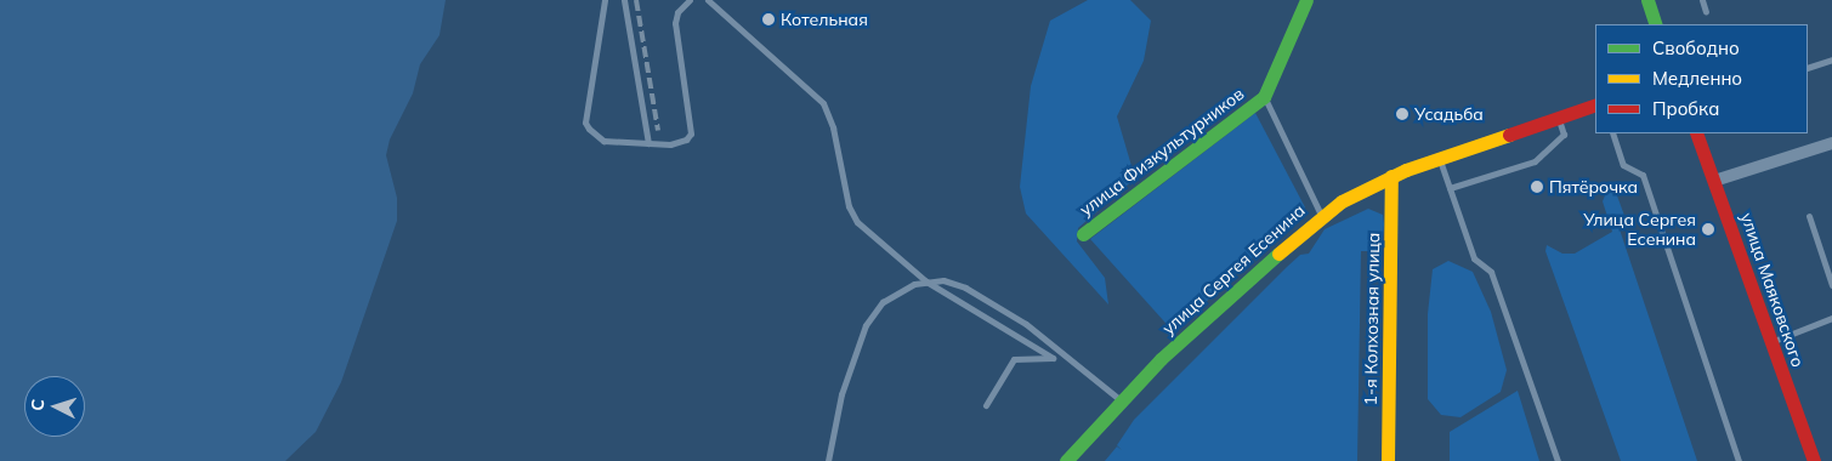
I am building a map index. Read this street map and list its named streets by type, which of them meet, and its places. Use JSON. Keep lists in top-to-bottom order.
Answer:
{
  "streets": {
    "street": [
      "улица Физкультурников",
      "улица Сергея Есенина",
      "улица Маяковского",
      "1-я Колхозная улица"
    ]
  },
  "crossings": [
    ["улица Сергея Есенина", "1-я Колхозная улица"]
  ],
  "places": [
    "Котельная",
    "Усадьба",
    "Пятёрочка",
    "Улица Сергея Есенина"
  ],
  "legend": ["Свободно", "Медленно", "Пробка"],
  "north": "left"
}
